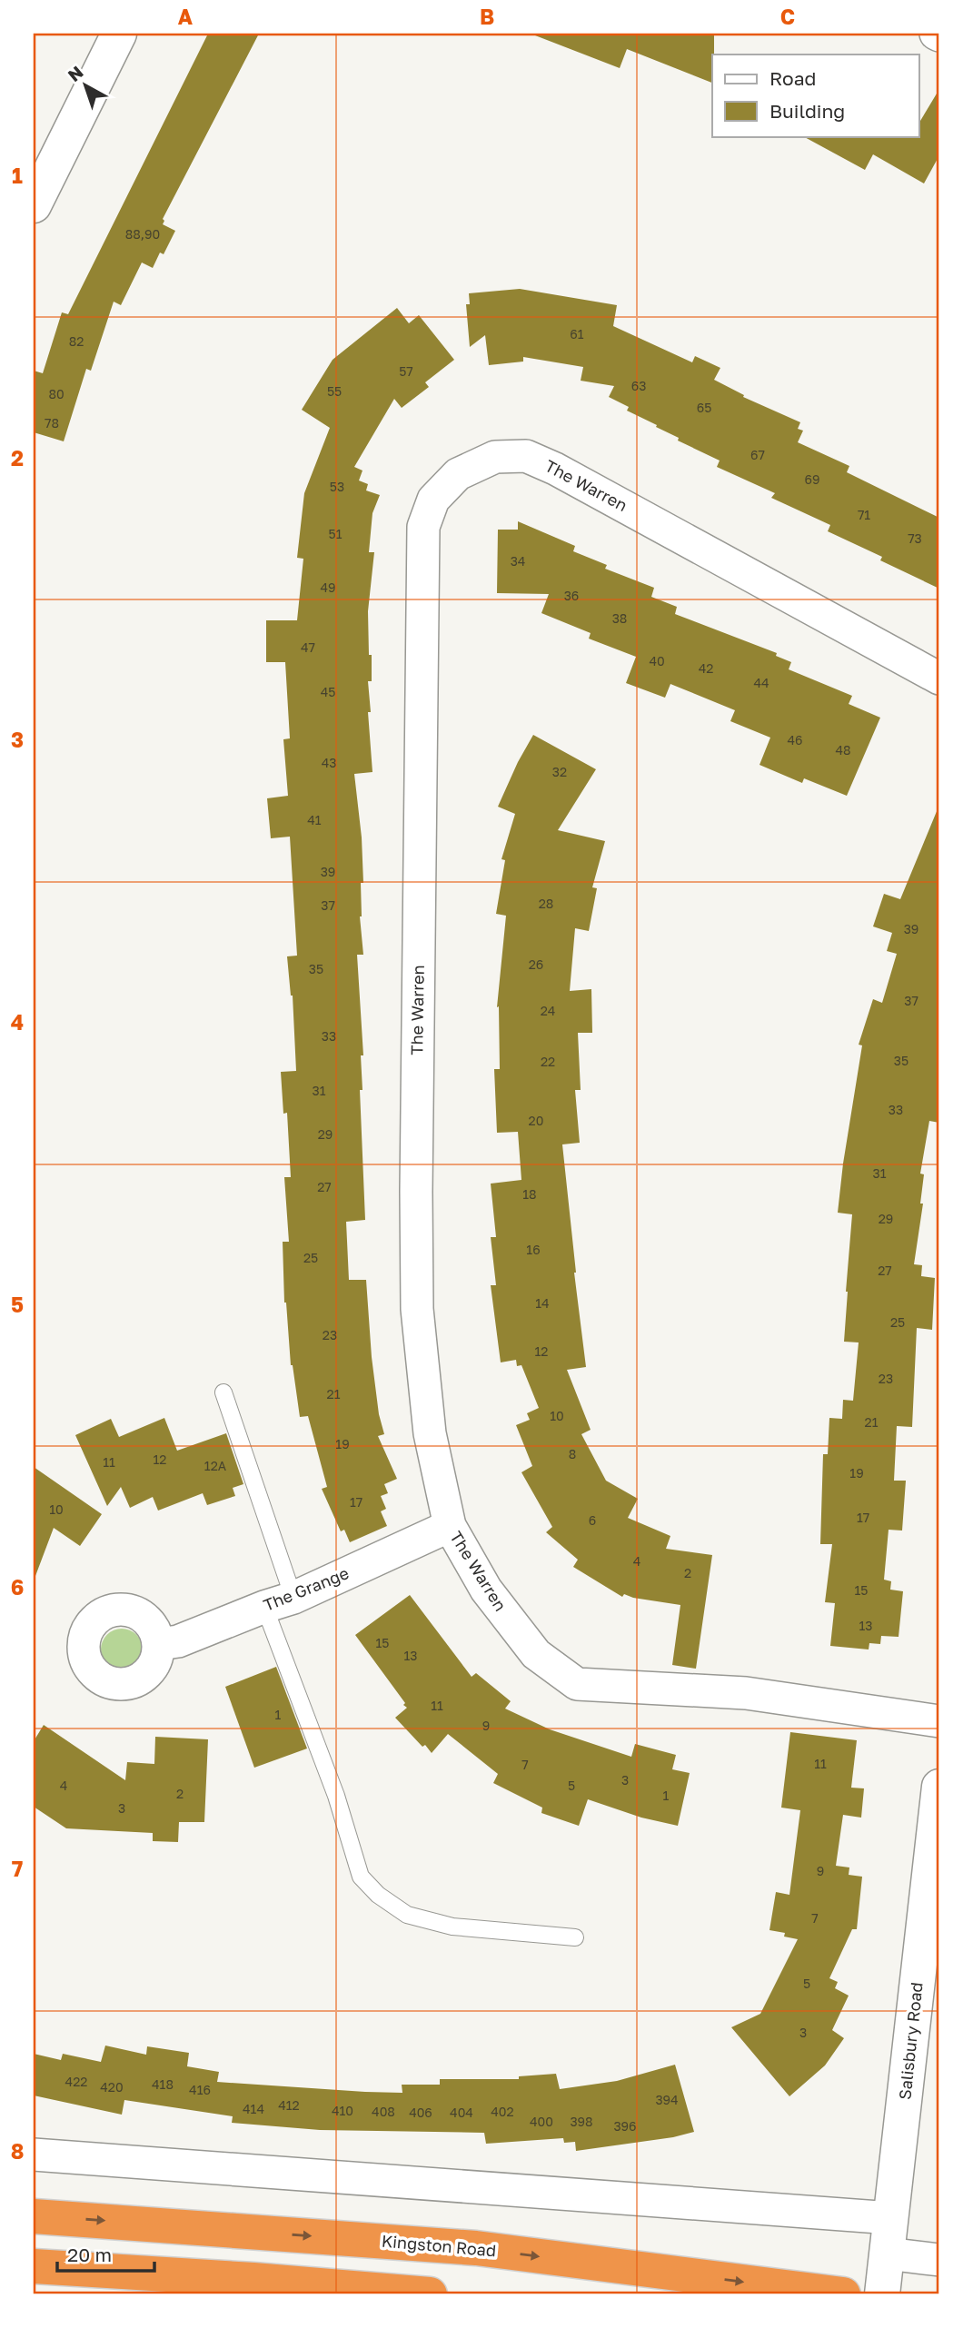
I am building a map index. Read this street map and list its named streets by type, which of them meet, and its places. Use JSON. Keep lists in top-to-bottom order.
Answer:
{
  "streets": {
    "highway": ["Kingston Road"],
    "street": ["The Warren", "The Grange", "Salisbury Road"]
  },
  "crossings": [
    ["The Warren", "The Grange"]
  ],
  "house_numbers": [
    "88,90",
    "61",
    "82",
    "57",
    "63",
    "55",
    "80",
    "65",
    "78",
    "67",
    "69",
    "53",
    "71",
    "51",
    "73",
    "34",
    "49",
    "36",
    "38",
    "47",
    "40",
    "42",
    "44",
    "45",
    "46",
    "48",
    "43",
    "32",
    "41",
    "39",
    "28",
    "37",
    "39",
    "26",
    "35",
    "37",
    "24",
    "33",
    "35",
    "22",
    "31",
    "33",
    "20",
    "29",
    "31",
    "27",
    "18",
    "29",
    "16",
    "25",
    "27",
    "14",
    "25",
    "23",
    "12",
    "23",
    "21",
    "10",
    "21",
    "19",
    "8",
    "12",
    "11",
    "12A",
    "19",
    "17",
    "10",
    "17",
    "6",
    "4",
    "2",
    "15",
    "13",
    "15",
    "13",
    "11",
    "1",
    "9",
    "11",
    "7",
    "3",
    "4",
    "5",
    "2",
    "1",
    "3",
    "9",
    "7",
    "5",
    "3",
    "422",
    "418",
    "420",
    "416",
    "394",
    "412",
    "414",
    "410",
    "408",
    "402",
    "406",
    "404",
    "400",
    "398",
    "396"
  ],
  "legend": ["Road", "Building"],
  "scale_bar": "20 m",
  "north": "top left",
  "grid": {
    "columns": ["A", "B", "C"],
    "rows": [
      "1",
      "2",
      "3",
      "4",
      "5",
      "6",
      "7",
      "8"
    ]
  }
}
